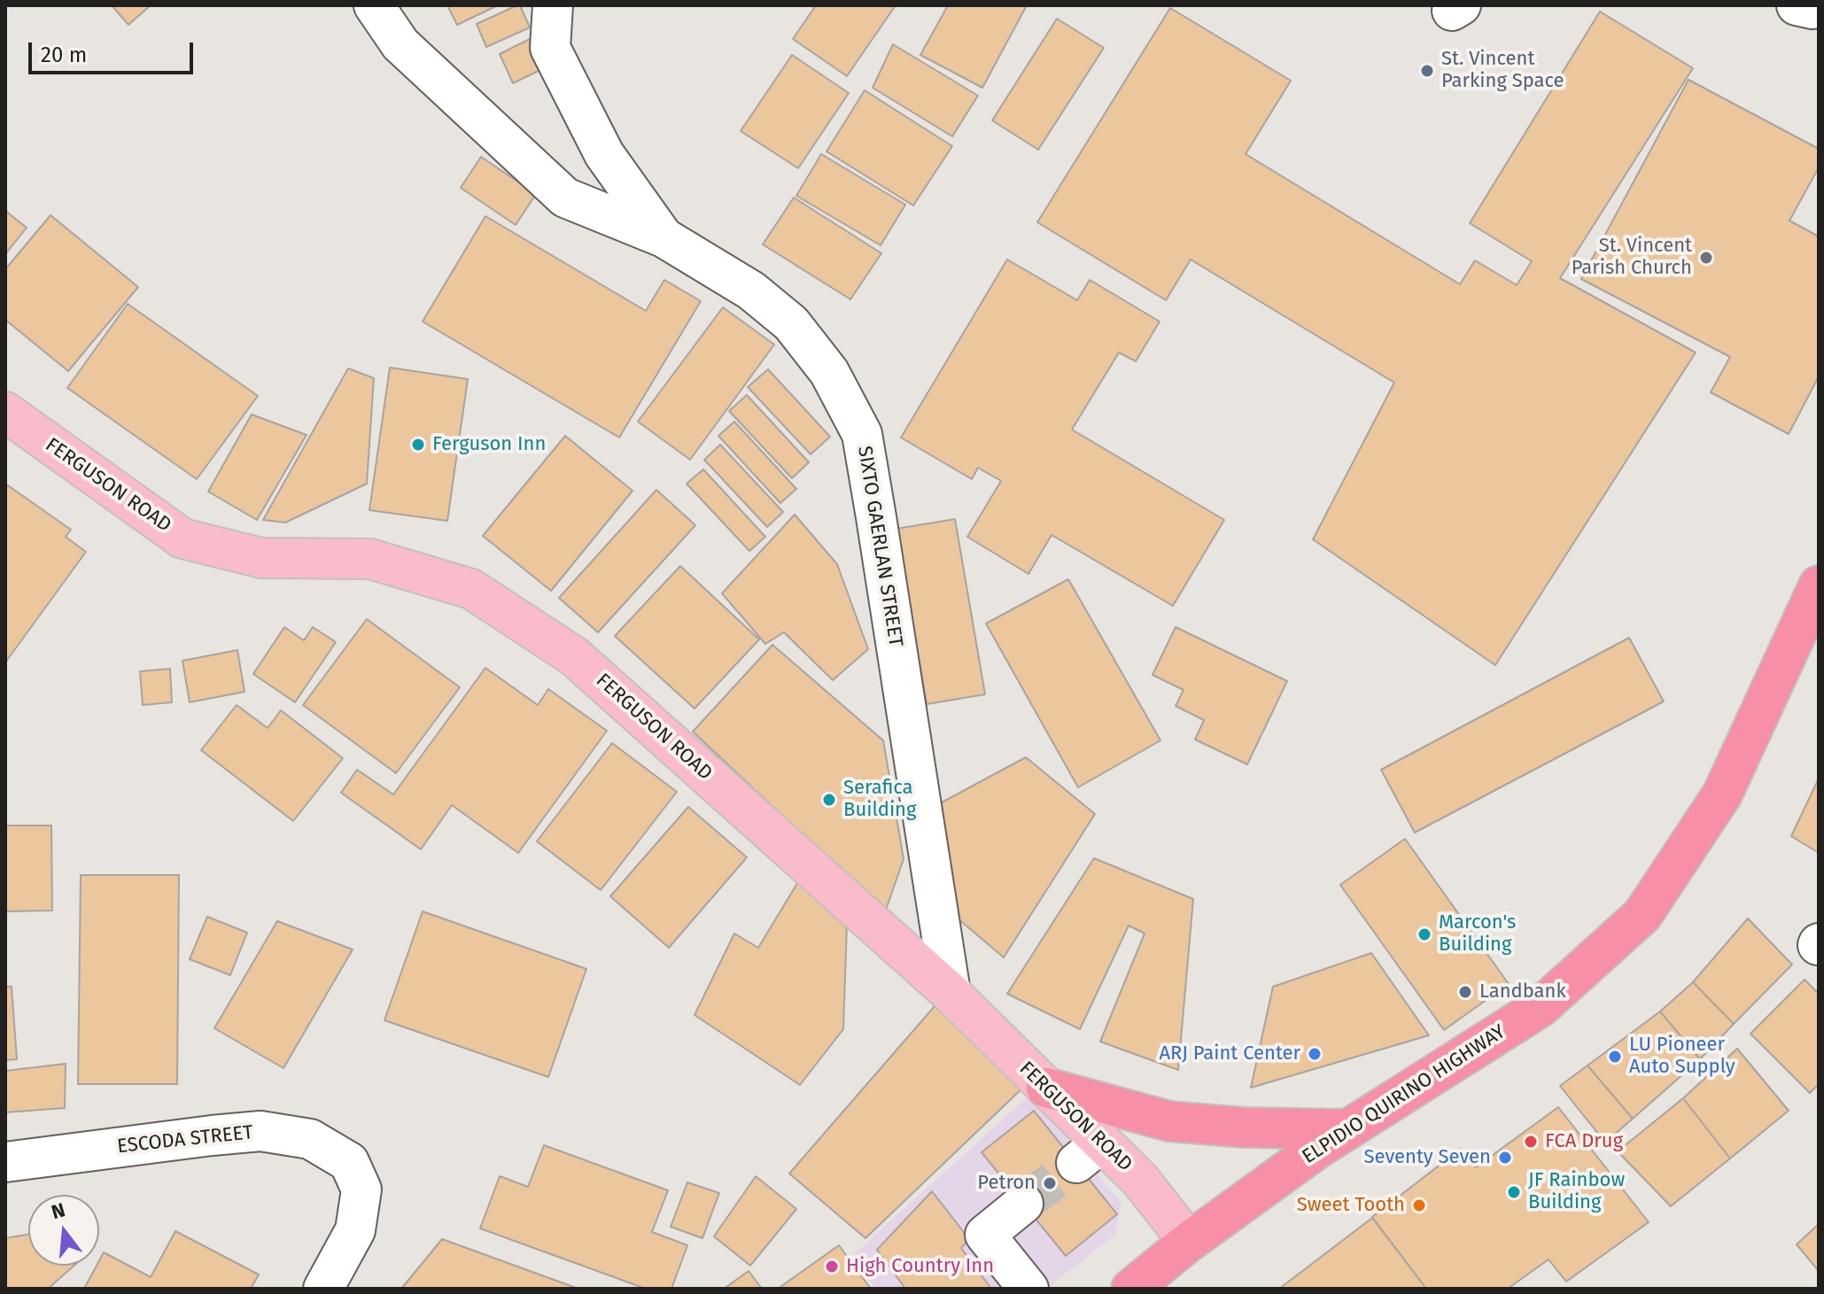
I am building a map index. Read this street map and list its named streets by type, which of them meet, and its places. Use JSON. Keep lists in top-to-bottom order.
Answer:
{
  "streets": {
    "highway": ["ELPIDIO QUIRINO HIGHWAY"],
    "main road": ["FERGUSON ROAD"],
    "street": ["SIXTO GAERLAN STREET", "ESCODA STREET"]
  },
  "crossings": [
    ["FERGUSON ROAD", "SIXTO GAERLAN STREET"],
    ["FERGUSON ROAD", "ELPIDIO QUIRINO HIGHWAY"]
  ],
  "places": [
    "St. Vincent Parking Space",
    "St. Vincent Parish Church",
    "Ferguson Inn",
    "Serafica Building",
    "Marcon's Building",
    "Landbank",
    "ARJ Paint Center",
    "LU Pioneer Auto Supply",
    "FCA Drug",
    "Seventy Seven",
    "Petron",
    "JF Rainbow Building",
    "Sweet Tooth",
    "High Country Inn"
  ],
  "scale_bar": "20 m",
  "north": "top"
}
